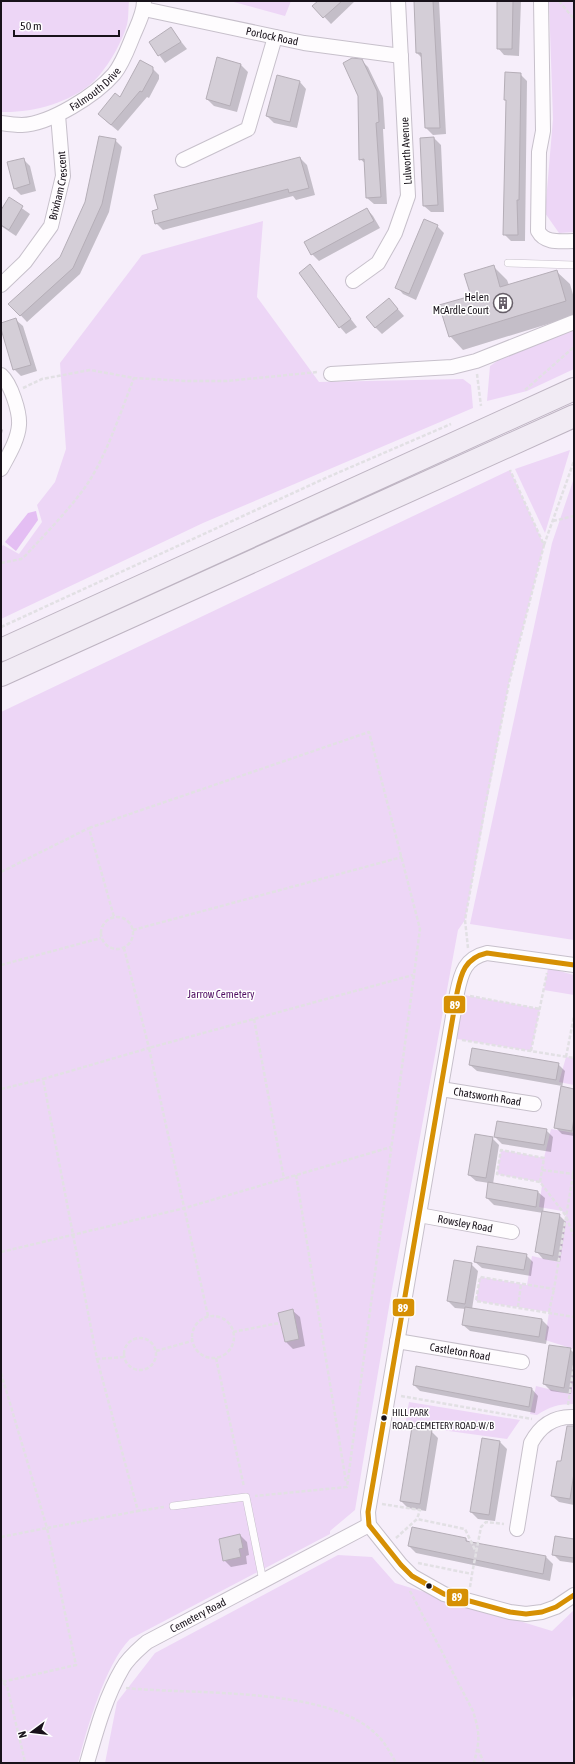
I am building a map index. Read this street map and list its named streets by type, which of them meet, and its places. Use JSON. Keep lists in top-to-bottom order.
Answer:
{
  "streets": {
    "street": [
      "Porlock Road",
      "Falmouth Drive",
      "Lulworth Avenue",
      "Brixham Crescent",
      "Chatsworth Road",
      "Rowsley Road",
      "Castleton Road",
      "Cemetery Road"
    ]
  },
  "crossings": [
    ["Porlock Road", "Falmouth Drive"],
    ["Porlock Road", "Lulworth Avenue"],
    ["Falmouth Drive", "Brixham Crescent"]
  ],
  "parks": ["Jarrow Cemetery"],
  "places": {
    "building": ["Helen McArdle Court"],
    "other": ["HILL PARK ROAD-CEMETERY ROAD-W/B"]
  },
  "lines": ["transit line 89"],
  "scale_bar": "50 m",
  "north": "left"
}
